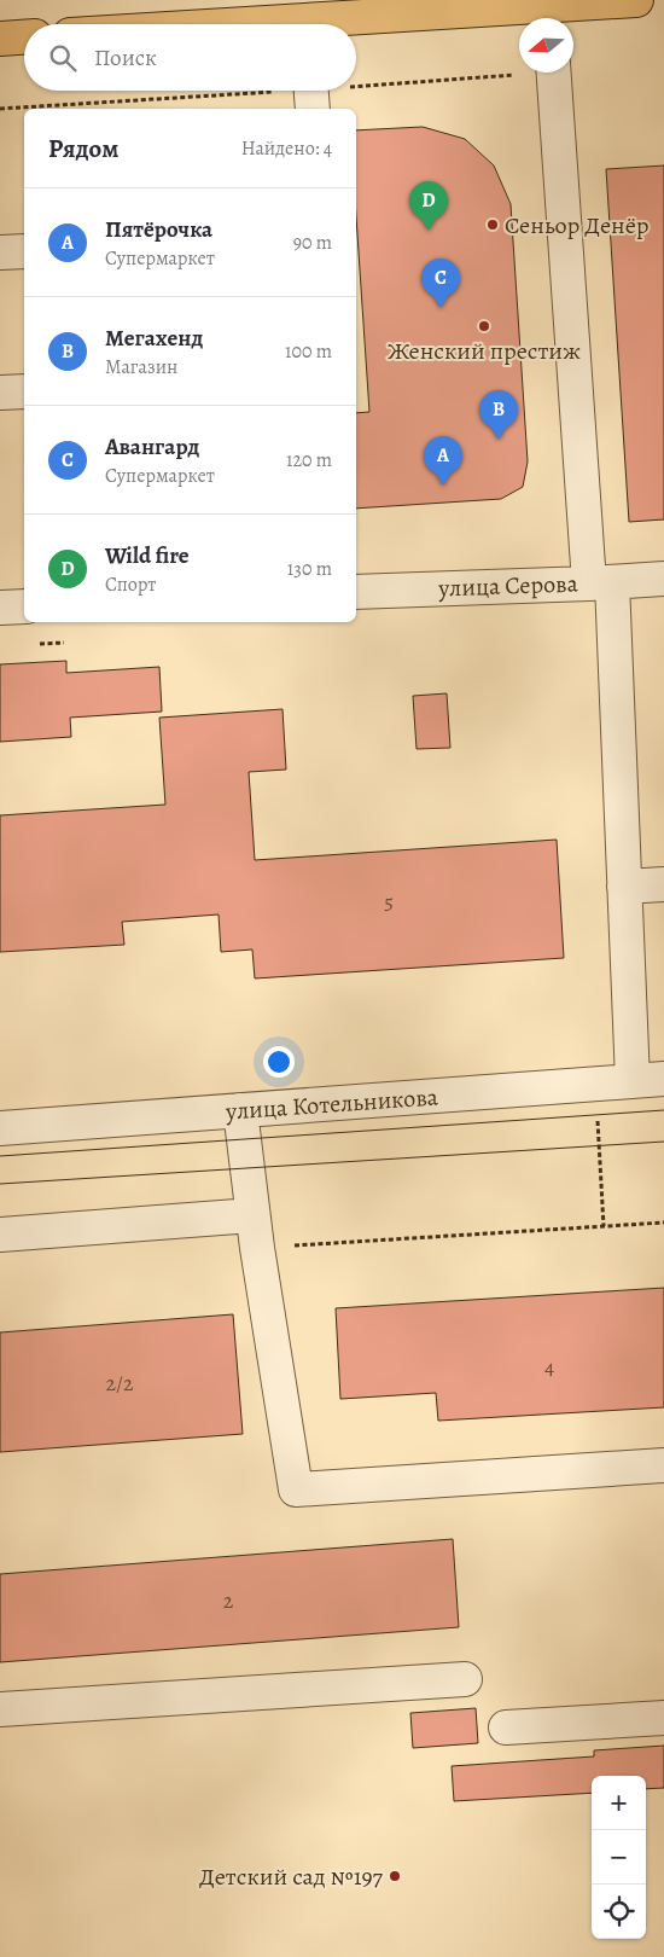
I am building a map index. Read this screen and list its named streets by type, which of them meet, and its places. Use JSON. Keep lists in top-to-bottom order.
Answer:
{
  "streets": {
    "street": ["улица Серова", "улица Котельникова"]
  },
  "places": ["Сеньор Денёр", "Женский престиж", "Детский сад №197"],
  "house_numbers": [
    "5",
    "4",
    "2/2",
    "2"
  ],
  "north": "left",
  "page": {
    "search": "Поиск",
    "heading": ["Рядом", "Найдено: 4"],
    "pins": [
      "D",
      "C",
      "B",
      "A"
    ],
    "list": [
      {
        "mark": "A",
        "name": "Пятёрочка",
        "note": "Супермаркет",
        "value": "90 m"
      },
      {
        "mark": "B",
        "name": "Мегахенд",
        "note": "Магазин",
        "value": "100 m"
      },
      {
        "mark": "C",
        "name": "Авангард",
        "note": "Супермаркет",
        "value": "120 m"
      },
      {
        "mark": "D",
        "name": "Wild fire",
        "note": "Спорт",
        "value": "130 m"
      }
    ],
    "map_buttons": ["+", "−"]
  }
}
